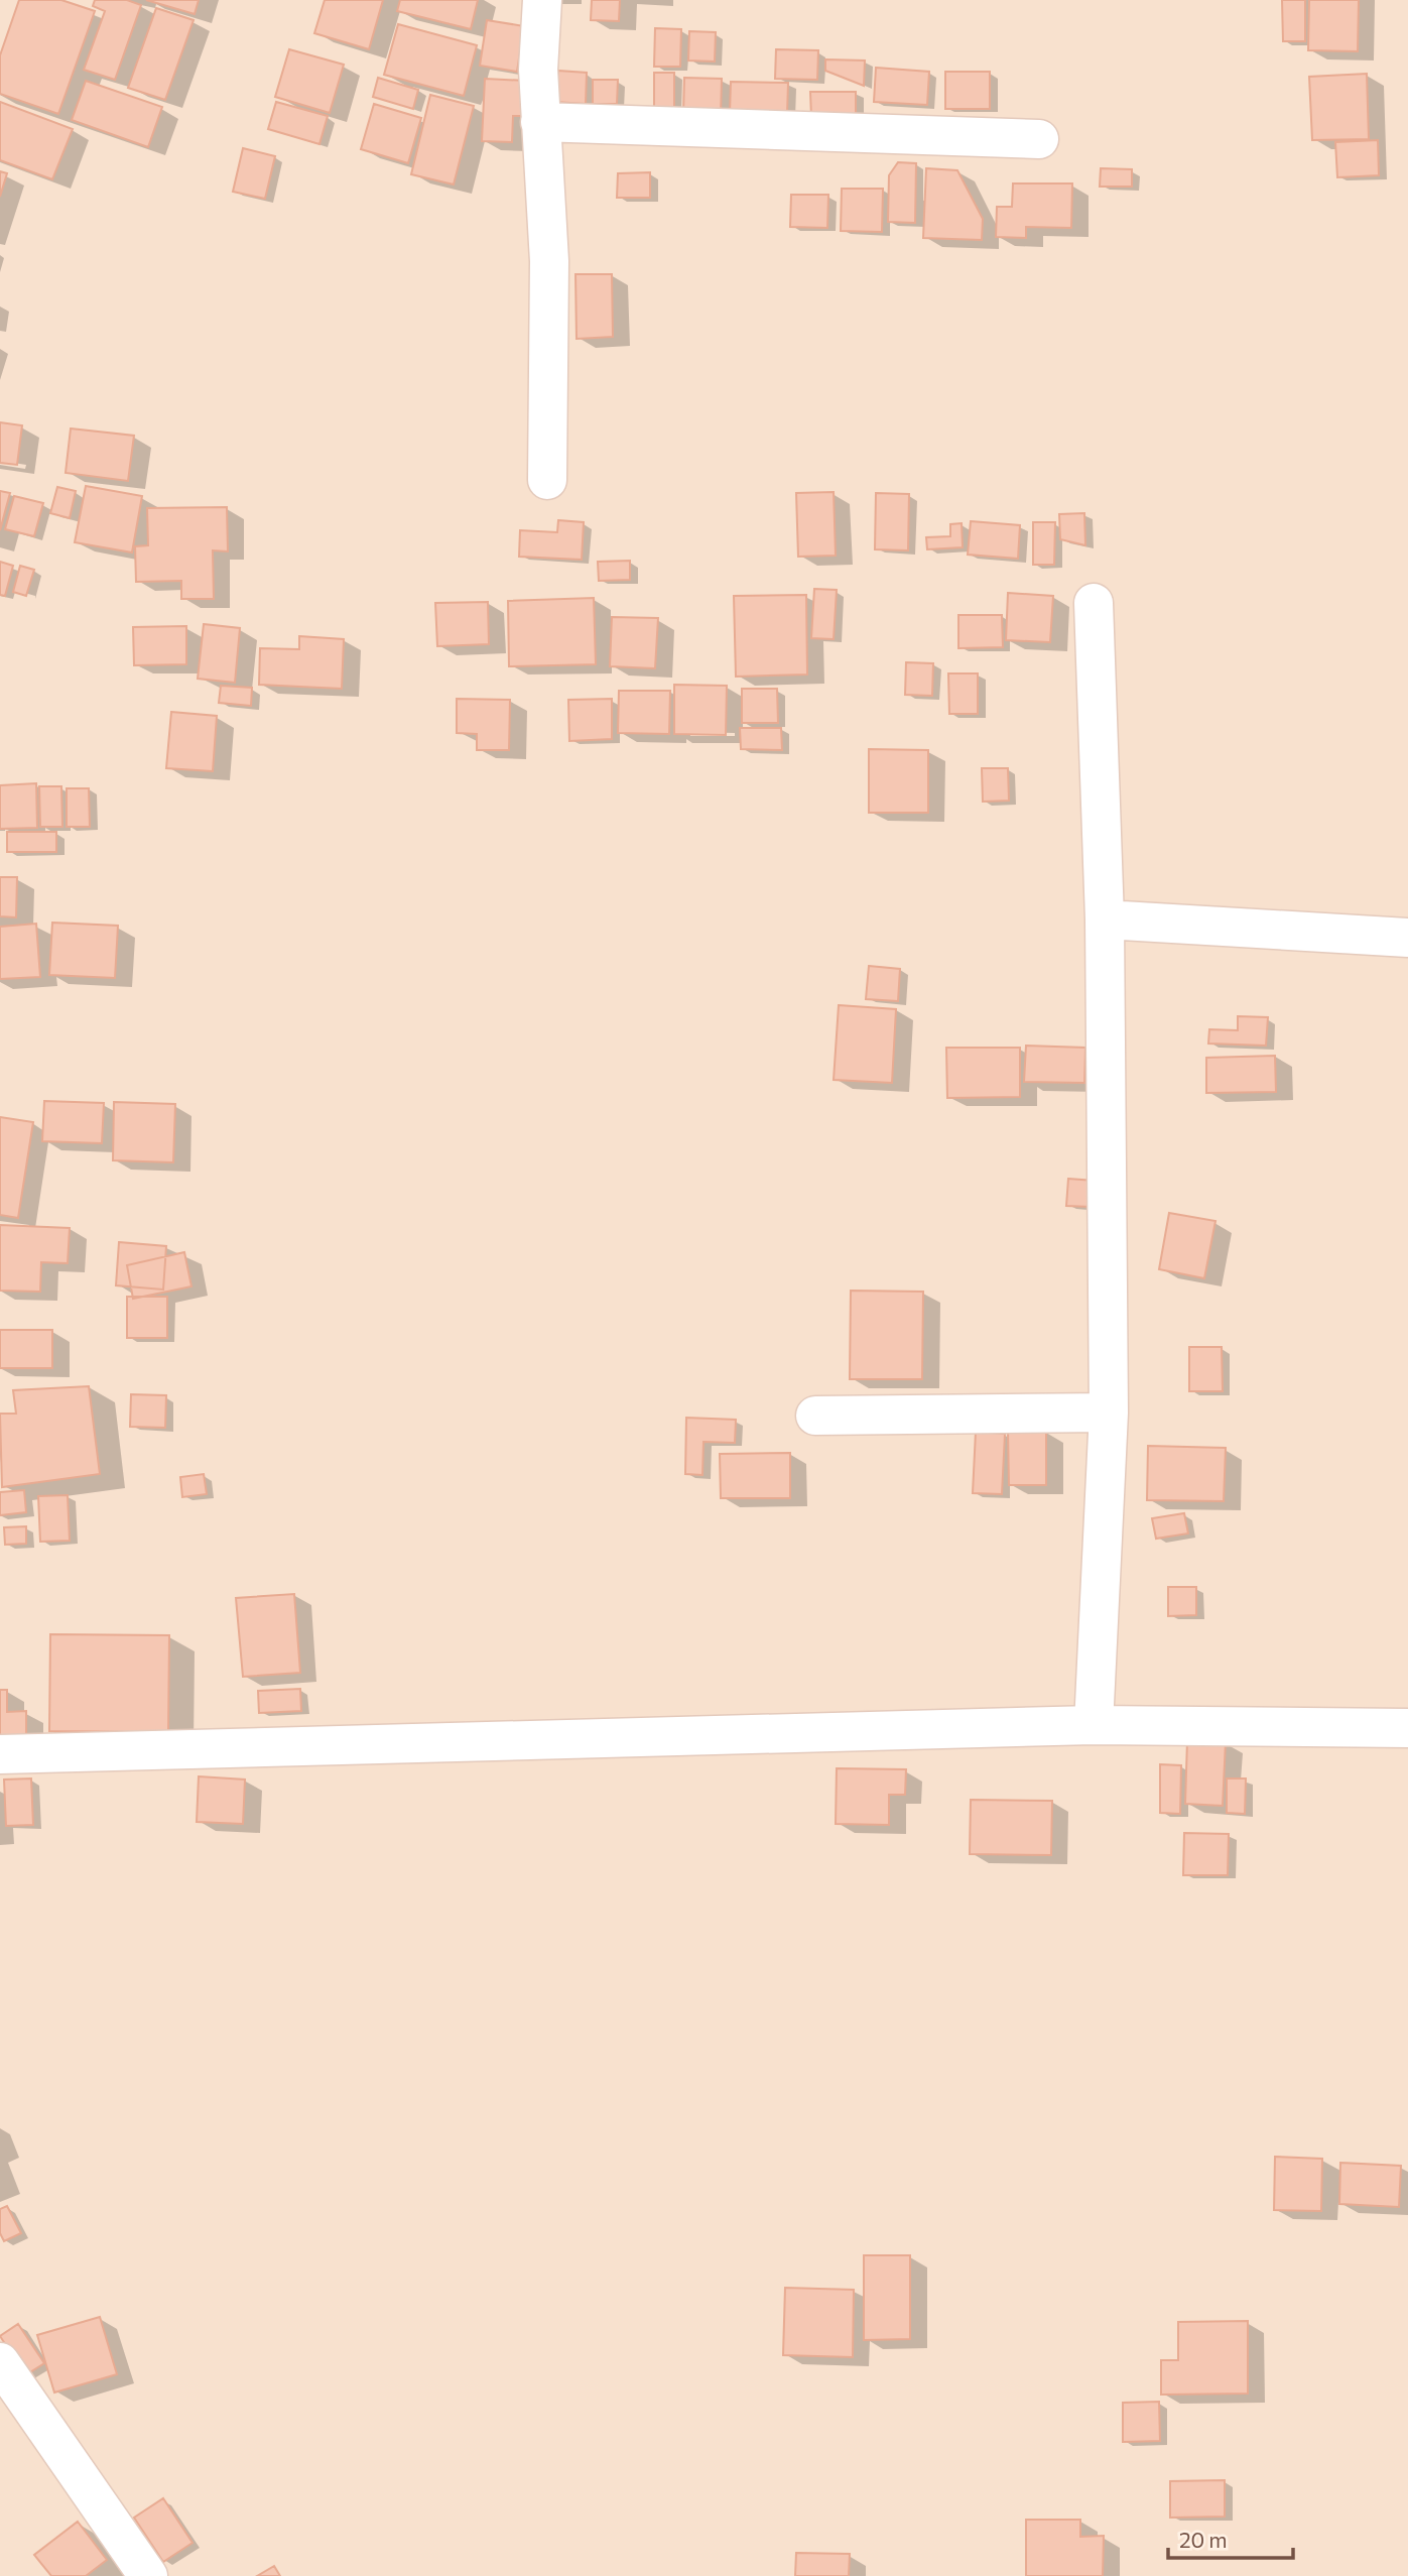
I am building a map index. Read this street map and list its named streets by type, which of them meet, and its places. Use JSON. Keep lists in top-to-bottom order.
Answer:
{
  "scale_bar": "20 m"
}
